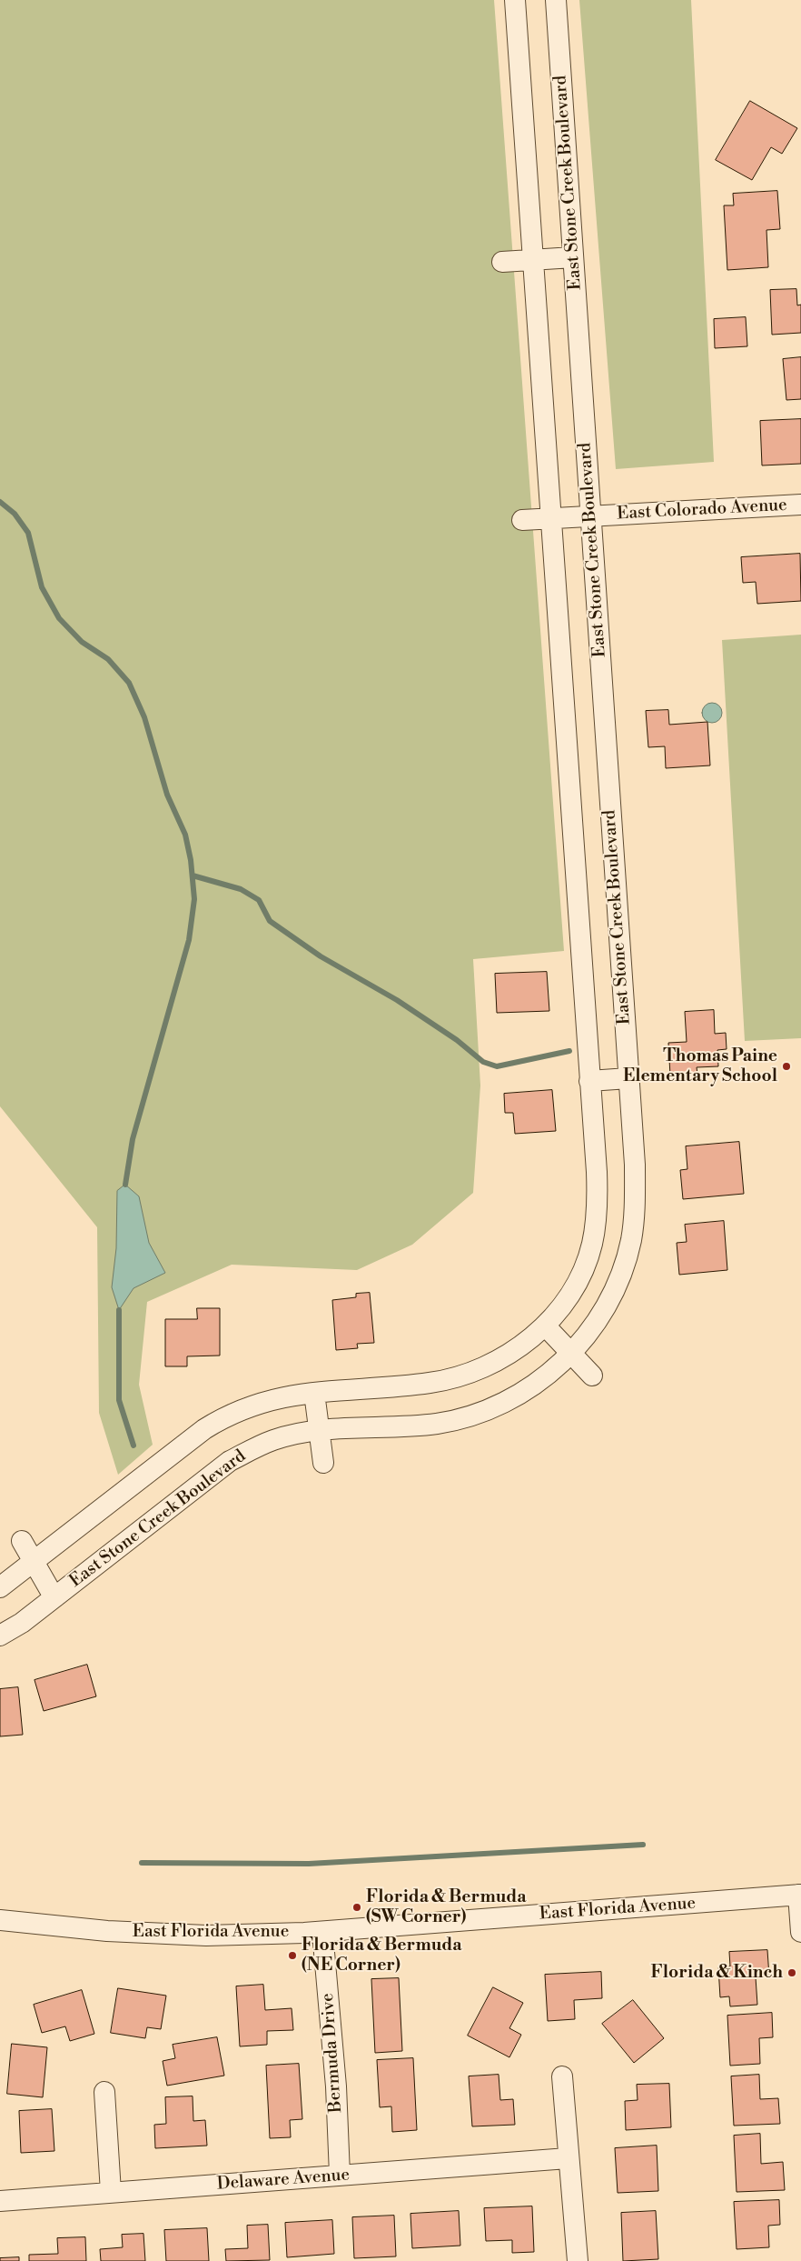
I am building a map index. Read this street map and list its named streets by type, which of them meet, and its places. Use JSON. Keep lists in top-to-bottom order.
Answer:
{
  "streets": {
    "street": [
      "East Stone Creek Boulevard",
      "East Colorado Avenue",
      "East Florida Avenue",
      "Bermuda Drive",
      "Delaware Avenue"
    ]
  },
  "crossings": [
    ["East Stone Creek Boulevard", "East Colorado Avenue"],
    ["East Florida Avenue", "Bermuda Drive"],
    ["Bermuda Drive", "Delaware Avenue"]
  ],
  "places": [
    "Thomas Paine Elementary School",
    "Florida & Bermuda (SW Corner)",
    "Florida & Bermuda (NE Corner)",
    "Florida & Kinch"
  ]
}
